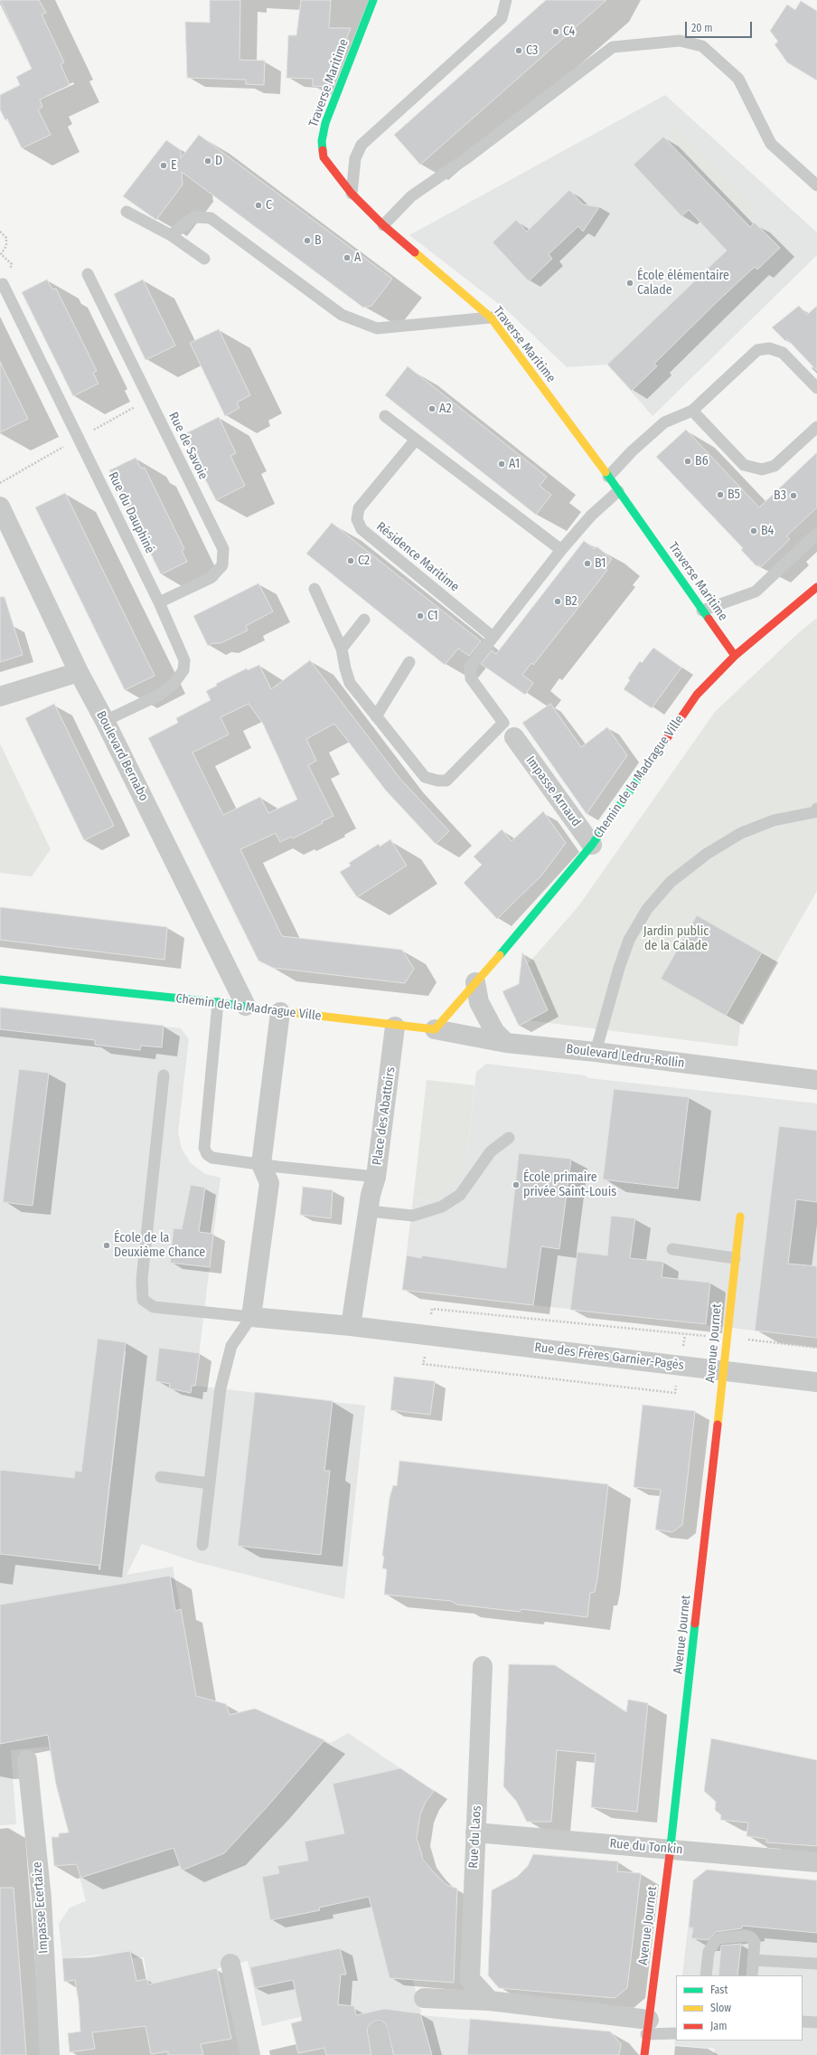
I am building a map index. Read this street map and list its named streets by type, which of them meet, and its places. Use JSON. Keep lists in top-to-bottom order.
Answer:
{
  "streets": {
    "street": [
      "Traverse Maritime",
      "Boulevard Bernabo",
      "Chemin de la Madrague Ville",
      "Impasse Arnaud",
      "Boulevard Ledru-Rollin",
      "Place des Abattoirs",
      "Avenue Journet",
      "Rue des Frères Garnier-Pagès",
      "Rue du Laos",
      "Rue du Tonkin",
      "Impasse Ecertaize"
    ],
    "lane": ["Rue de Savoie", "Rue du Dauphiné", "Résidence Maritime"]
  },
  "crossings": [
    ["Traverse Maritime", "Chemin de la Madrague Ville"],
    ["Rue de Savoie", "Rue du Dauphiné"],
    ["Rue du Dauphiné", "Boulevard Bernabo"],
    ["Boulevard Bernabo", "Chemin de la Madrague Ville"],
    ["Chemin de la Madrague Ville", "Impasse Arnaud"],
    ["Chemin de la Madrague Ville", "Boulevard Ledru-Rollin"],
    ["Chemin de la Madrague Ville", "Place des Abattoirs"],
    ["Avenue Journet", "Rue des Frères Garnier-Pagès"],
    ["Avenue Journet", "Rue du Tonkin"],
    ["Rue du Laos", "Rue du Tonkin"]
  ],
  "parks": ["Jardin public de la Calade"],
  "places": [
    "C4",
    "C3",
    "D",
    "E",
    "C",
    "B",
    "A",
    "École élémentaire Calade",
    "A2",
    "B6",
    "A1",
    "B5",
    "B3",
    "B4",
    "C2",
    "B1",
    "B2",
    "C1",
    "École primaire privée Saint-Louis",
    "École de la Deuxième Chance"
  ],
  "legend": ["Fast", "Slow", "Jam"],
  "scale_bar": "20 m"
}
